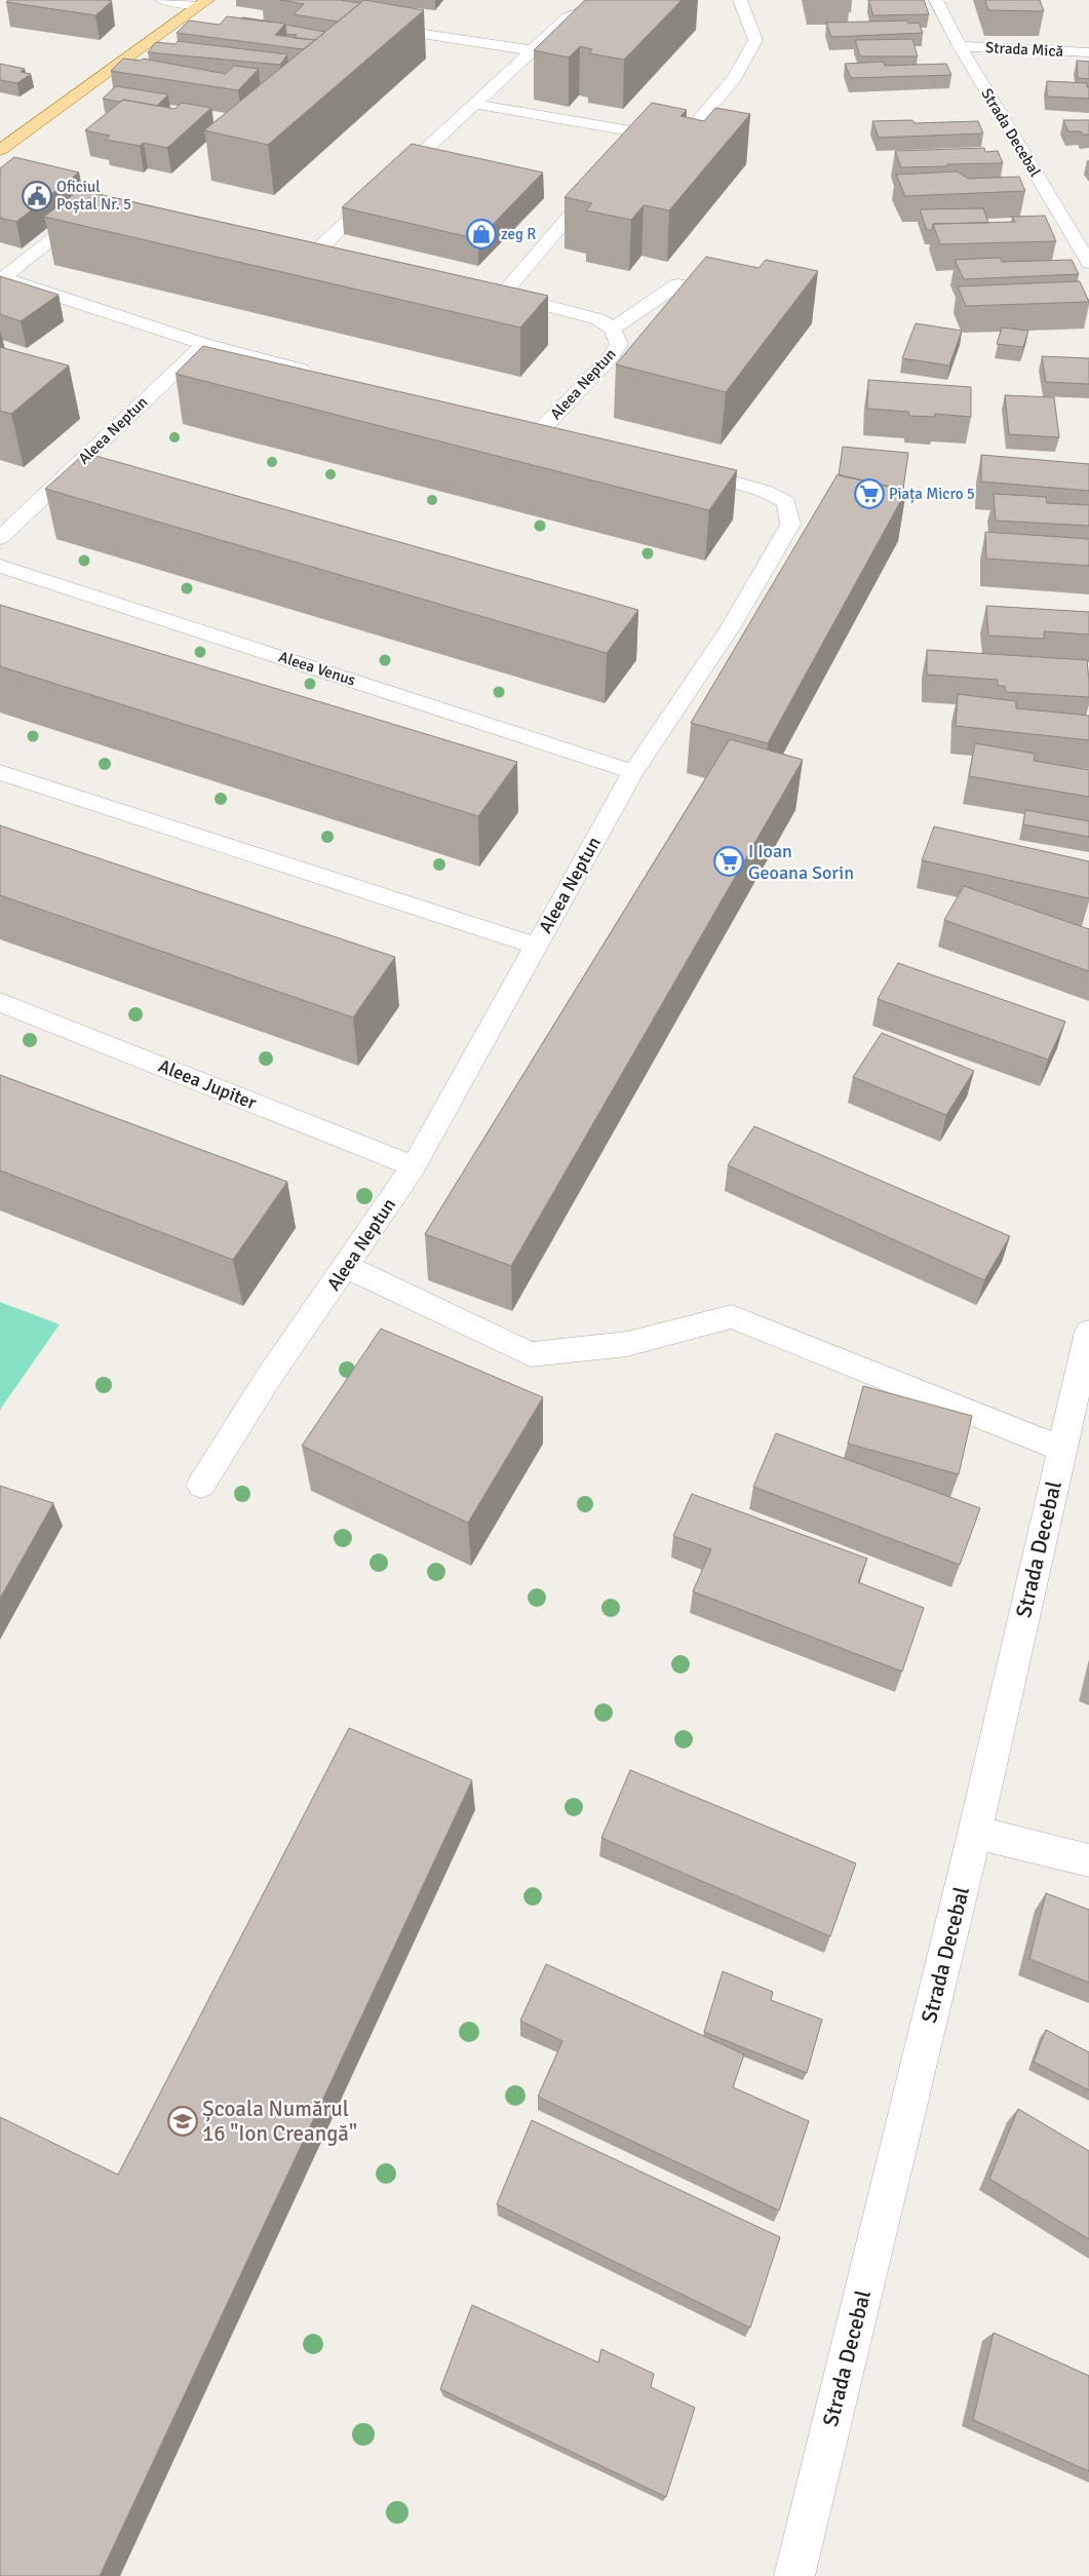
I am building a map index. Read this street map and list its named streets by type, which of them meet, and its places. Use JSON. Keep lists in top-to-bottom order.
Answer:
{
  "streets": {
    "street": [
      "Strada Mică",
      "Strada Decebal",
      "Aleea Neptun",
      "Aleea Venus",
      "Aleea Jupiter"
    ]
  },
  "crossings": [
    ["Strada Mică", "Strada Decebal"],
    ["Aleea Neptun", "Aleea Venus"],
    ["Aleea Neptun", "Aleea Jupiter"]
  ],
  "places": {
    "public building": ["Oficiul Poștal Nr. 5"],
    "shop": ["zeg R"],
    "supermarket": ["Piața Micro 5", "I Ioan Geoana Sorin"],
    "school or university": ["Școala Numărul 16 \"Ion Creangă\""]
  }
}
